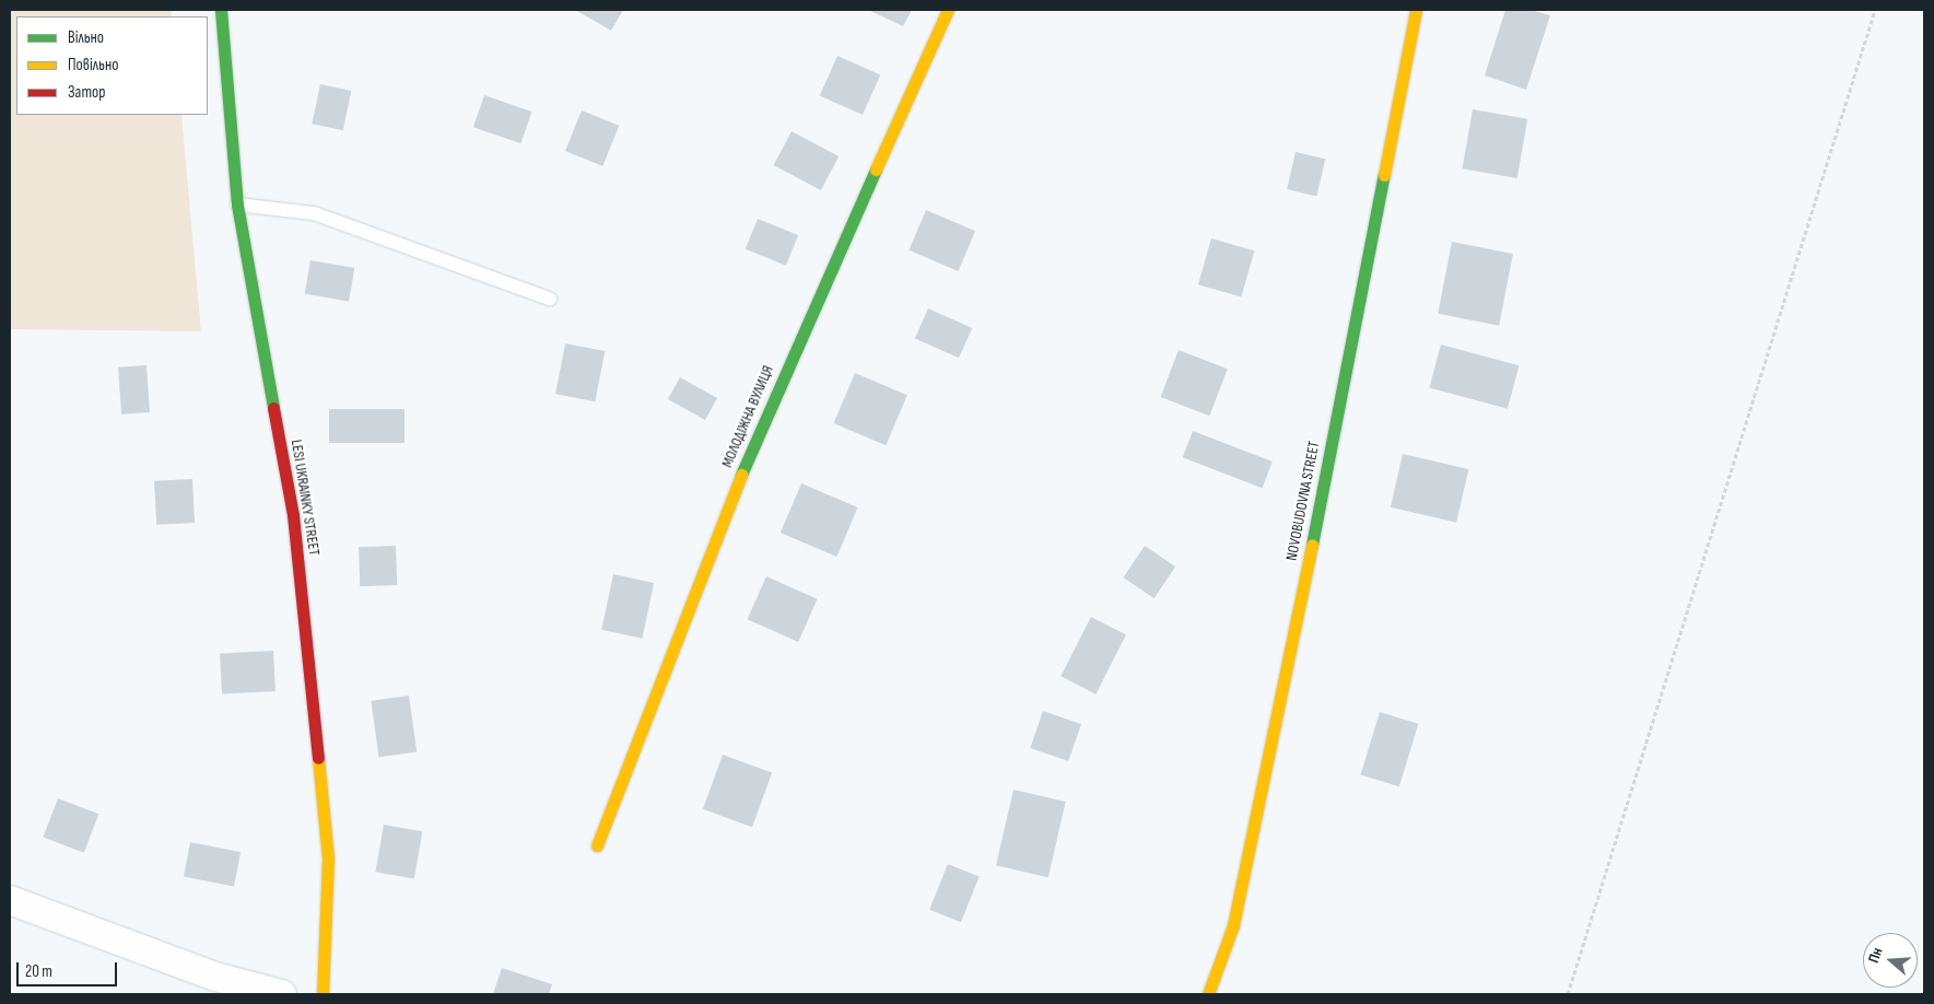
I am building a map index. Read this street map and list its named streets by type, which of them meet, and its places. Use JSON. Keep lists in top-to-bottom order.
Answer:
{
  "streets": {
    "street": ["МОЛОДІЖНА ВУЛИЦЯ", "LESI UKRAINKY STREET", "NOVOBUDOVNA STREET"]
  },
  "legend": ["Вільно", "Повільно", "Затор"],
  "scale_bar": "20 m",
  "north": "left"
}
